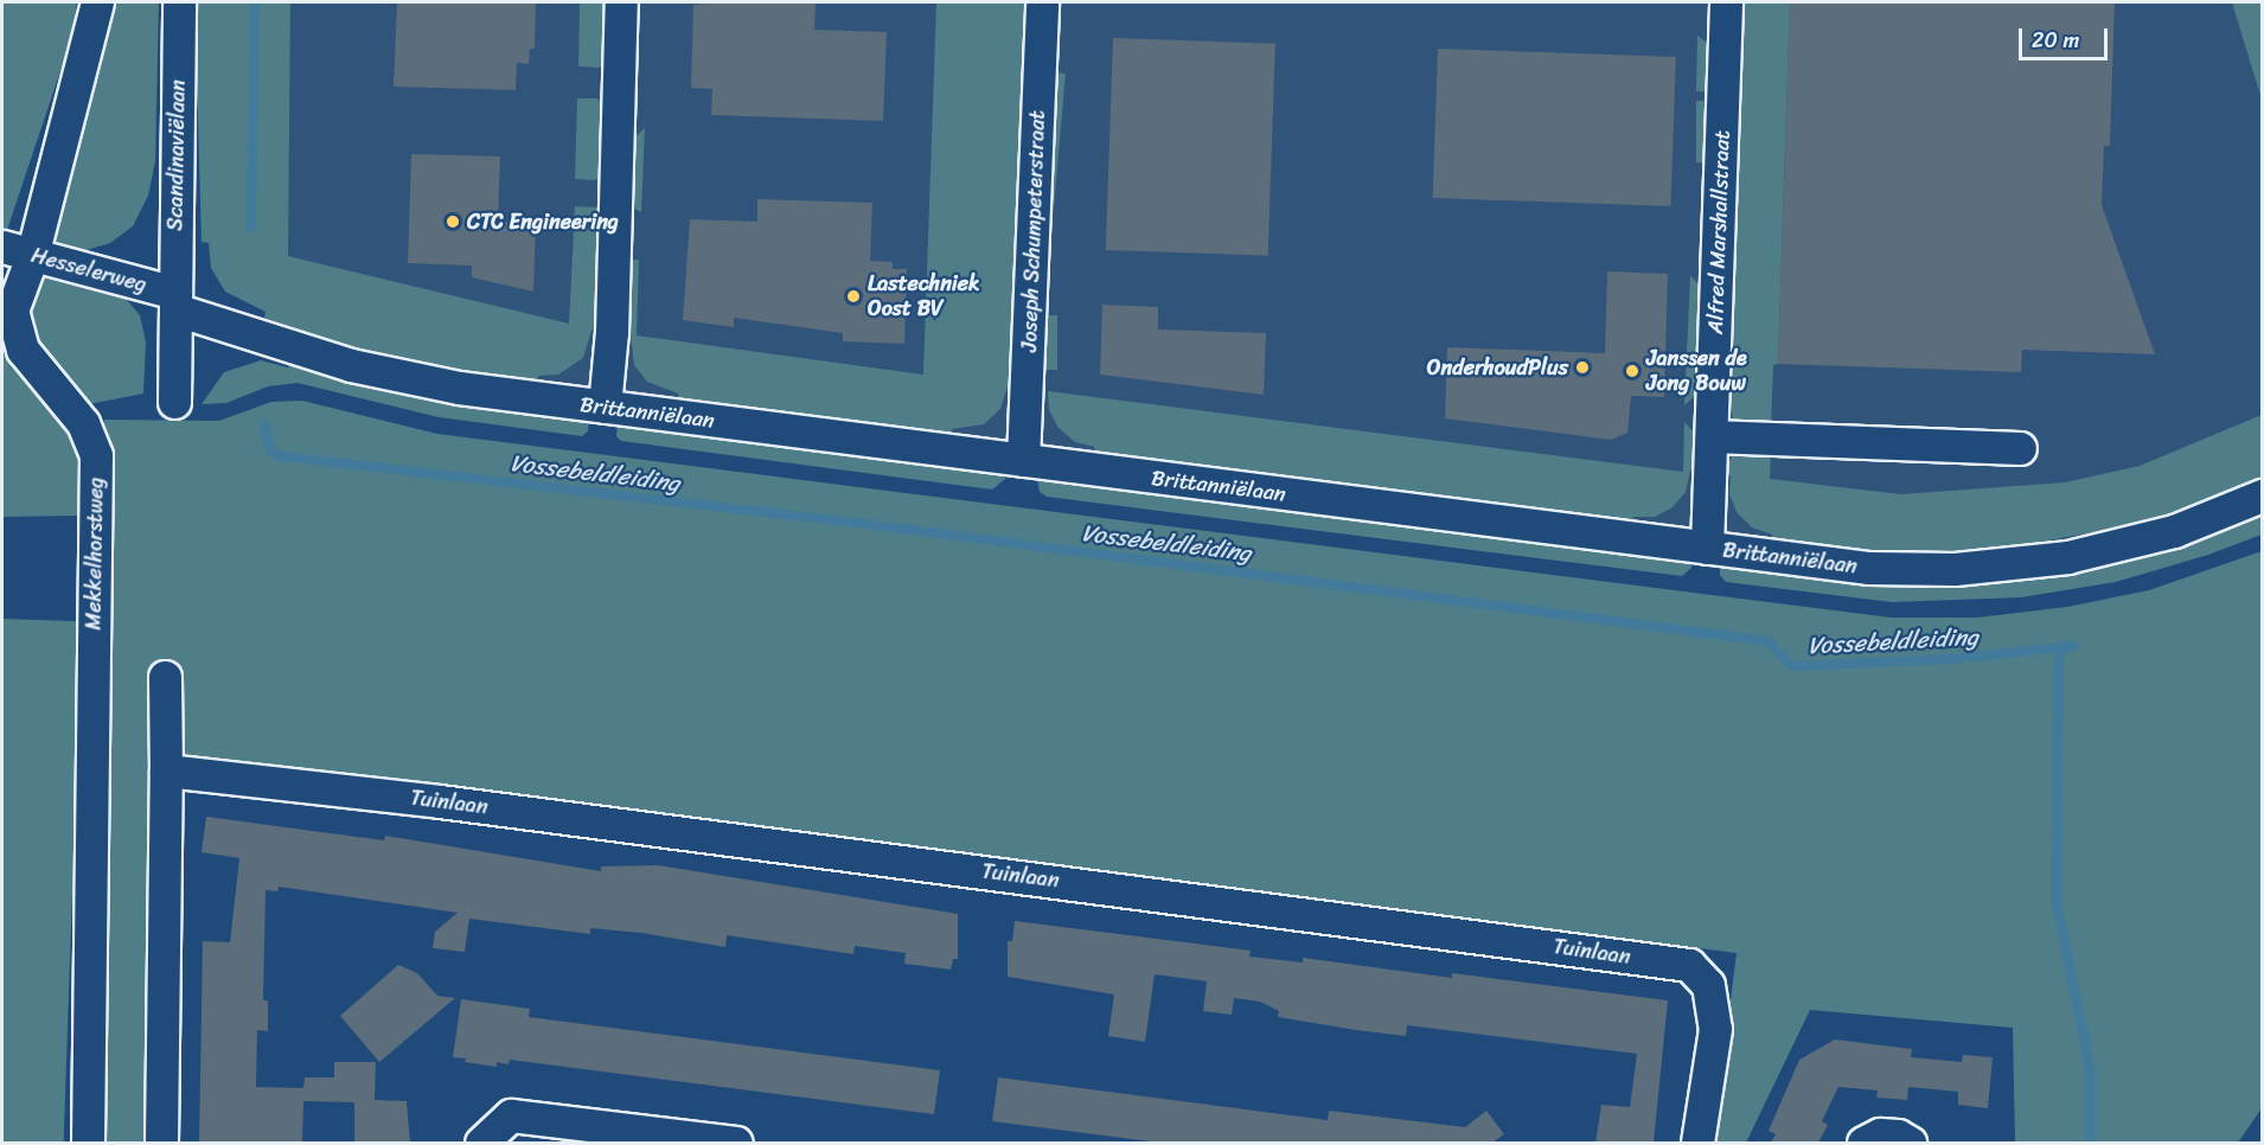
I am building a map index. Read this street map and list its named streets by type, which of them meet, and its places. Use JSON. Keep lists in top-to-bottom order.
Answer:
{
  "streets": {
    "street": [
      "Scandinaviëlaan",
      "Joseph Schumpeterstraat",
      "Alfred Marshallstraat",
      "Hesselerweg",
      "Brittanniëlaan",
      "Mekkelhorstweg",
      "Tuinlaan"
    ]
  },
  "crossings": [
    ["Scandinaviëlaan", "Hesselerweg"],
    ["Scandinaviëlaan", "Brittanniëlaan"],
    ["Joseph Schumpeterstraat", "Brittanniëlaan"],
    ["Alfred Marshallstraat", "Brittanniëlaan"],
    ["Hesselerweg", "Brittanniëlaan"],
    ["Hesselerweg", "Mekkelhorstweg"]
  ],
  "water": ["Vossebeldleiding"],
  "places": [
    "CTC Engineering",
    "Lastechniek Oost BV",
    "OnderhoudPlus",
    "Janssen de Jong Bouw"
  ],
  "scale_bar": "20 m"
}
